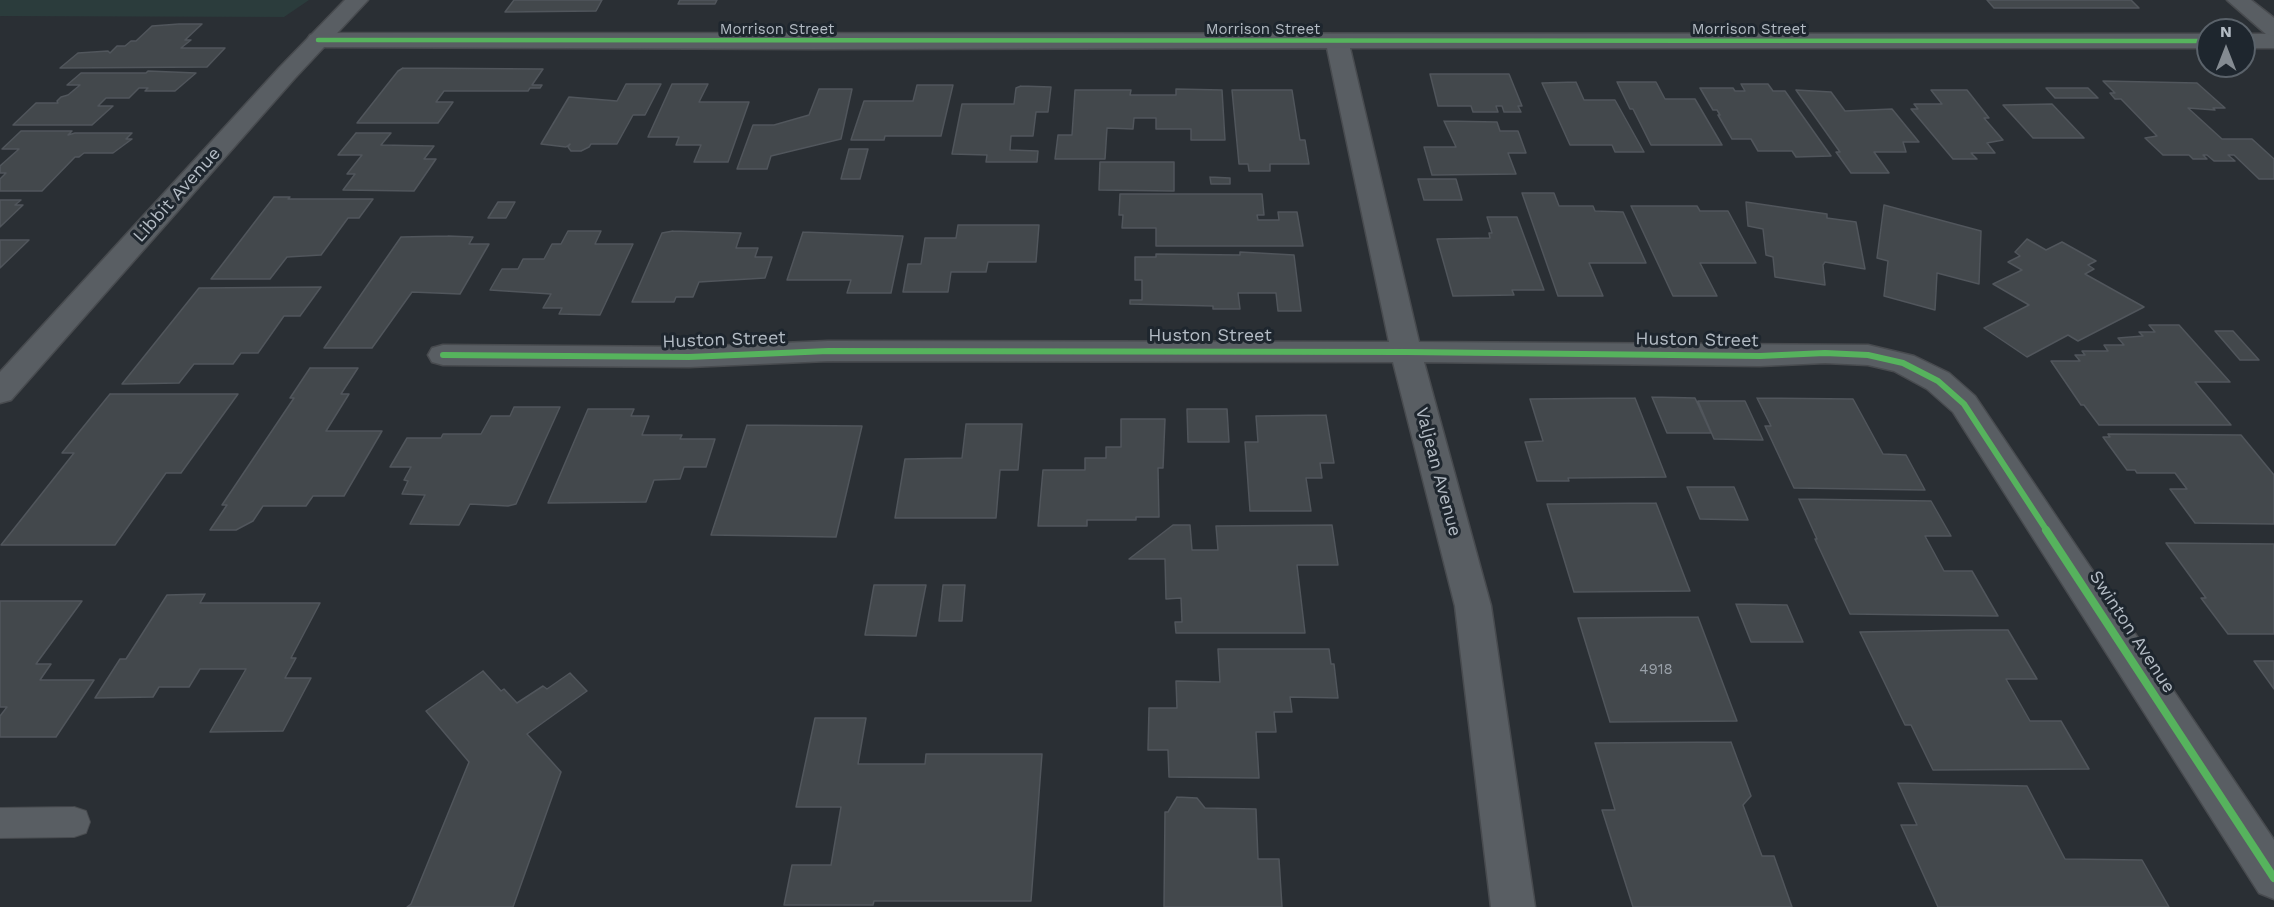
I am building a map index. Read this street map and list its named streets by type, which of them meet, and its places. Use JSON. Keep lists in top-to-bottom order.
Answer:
{
  "streets": {
    "street": [
      "Morrison Street",
      "Libbit Avenue",
      "Huston Street",
      "Valjean Avenue",
      "Swinton Avenue"
    ]
  },
  "crossings": [
    ["Morrison Street", "Libbit Avenue"],
    ["Morrison Street", "Valjean Avenue"],
    ["Huston Street", "Valjean Avenue"],
    ["Huston Street", "Swinton Avenue"]
  ],
  "house_numbers": ["4918"],
  "north": "top"
}
